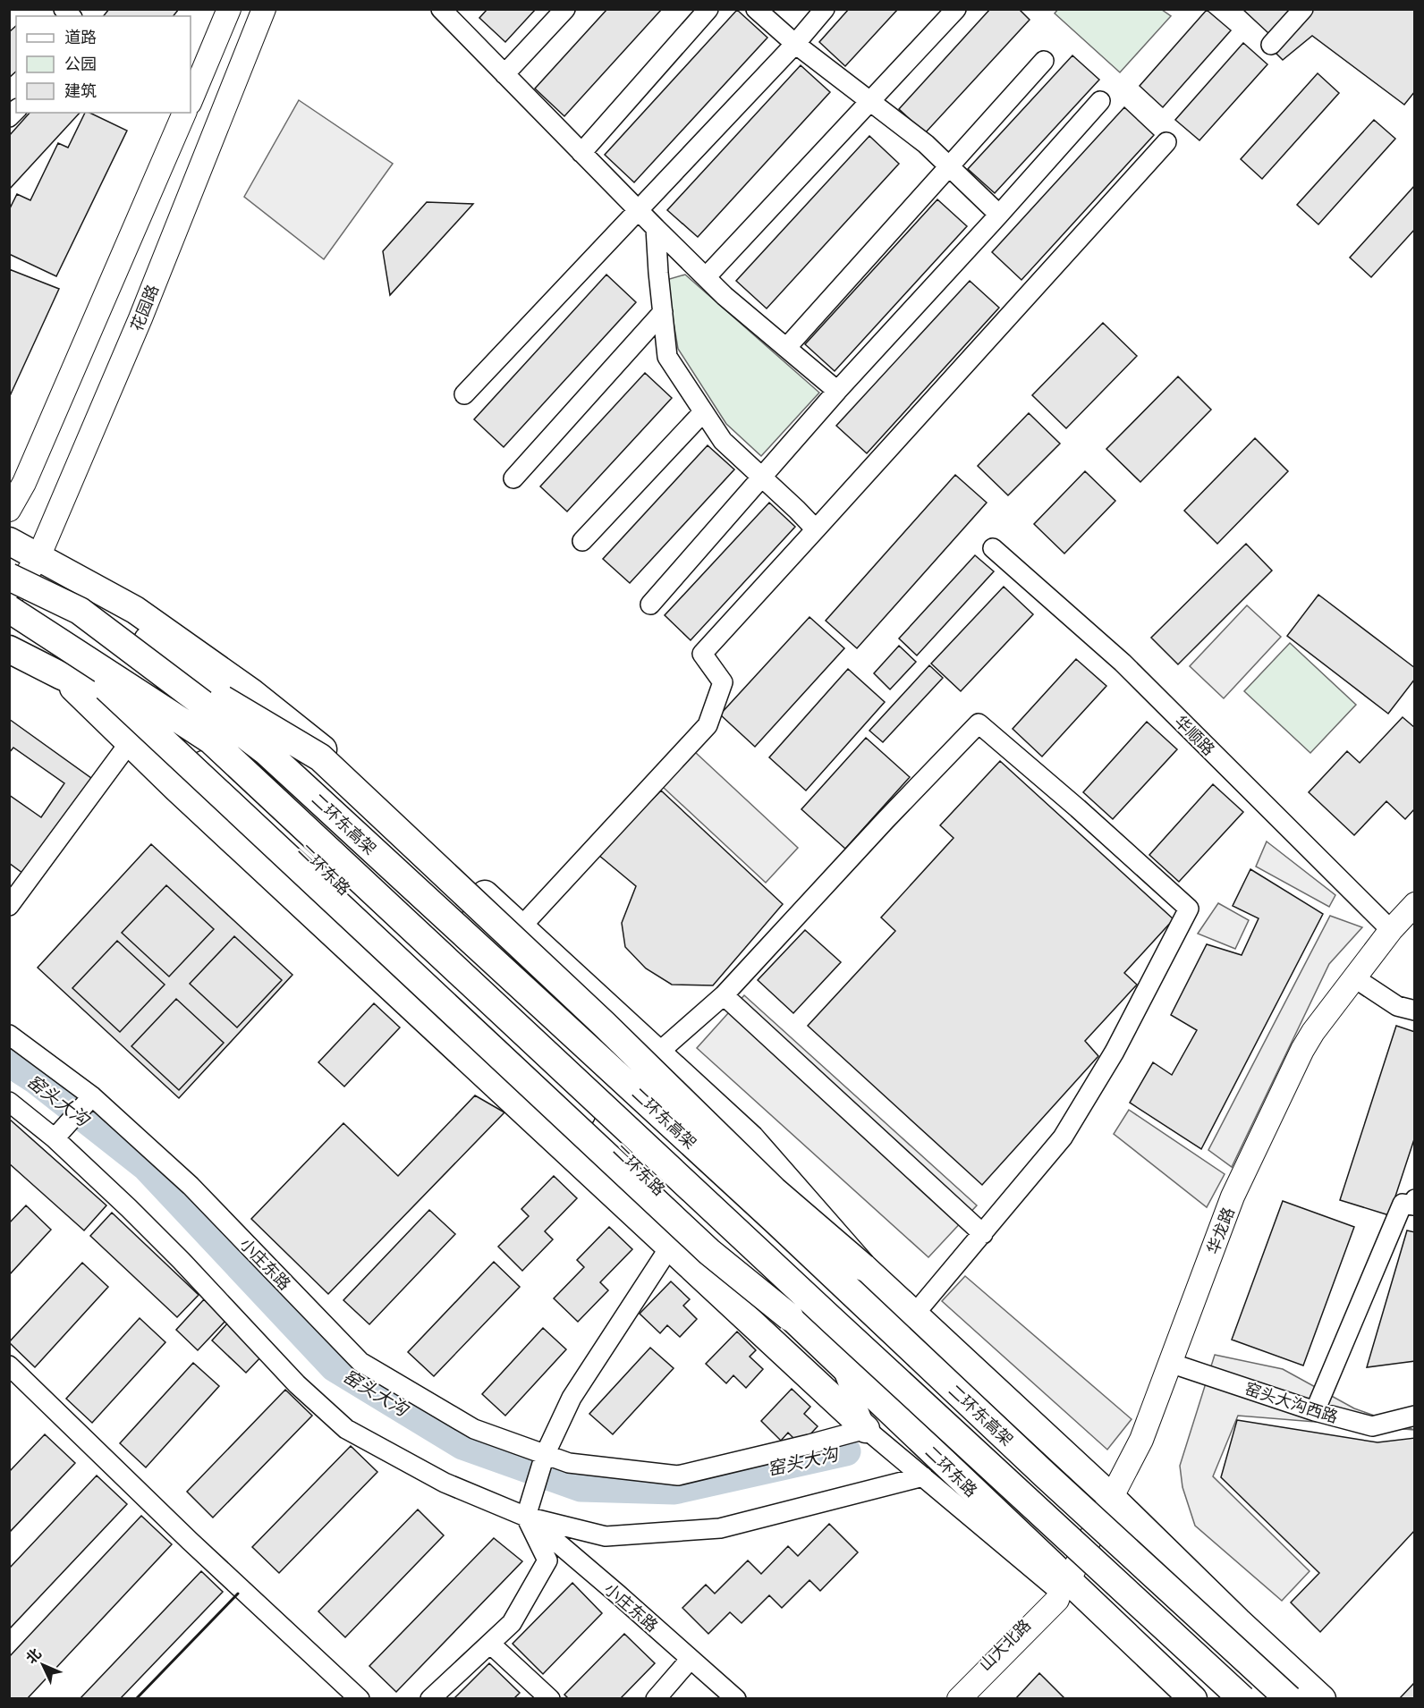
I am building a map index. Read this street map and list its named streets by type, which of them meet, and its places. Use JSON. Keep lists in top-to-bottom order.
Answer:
{
  "streets": {
    "highway": ["二环东高架", "二环东路"],
    "main road": ["花园路", "华龙路", "山大北路"],
    "street": ["华顺路", "小庄东路", "窑头大沟西路"]
  },
  "crossings": [
    ["华顺路", "华龙路"],
    ["二环东路", "华龙路"],
    ["二环东路", "小庄东路"],
    ["二环东路", "山大北路"],
    ["华龙路", "窑头大沟西路"],
    ["华龙路", "山大北路"]
  ],
  "water": ["窑头大沟"],
  "legend": ["道路", "公园", "建筑"],
  "north": "top left"
}
